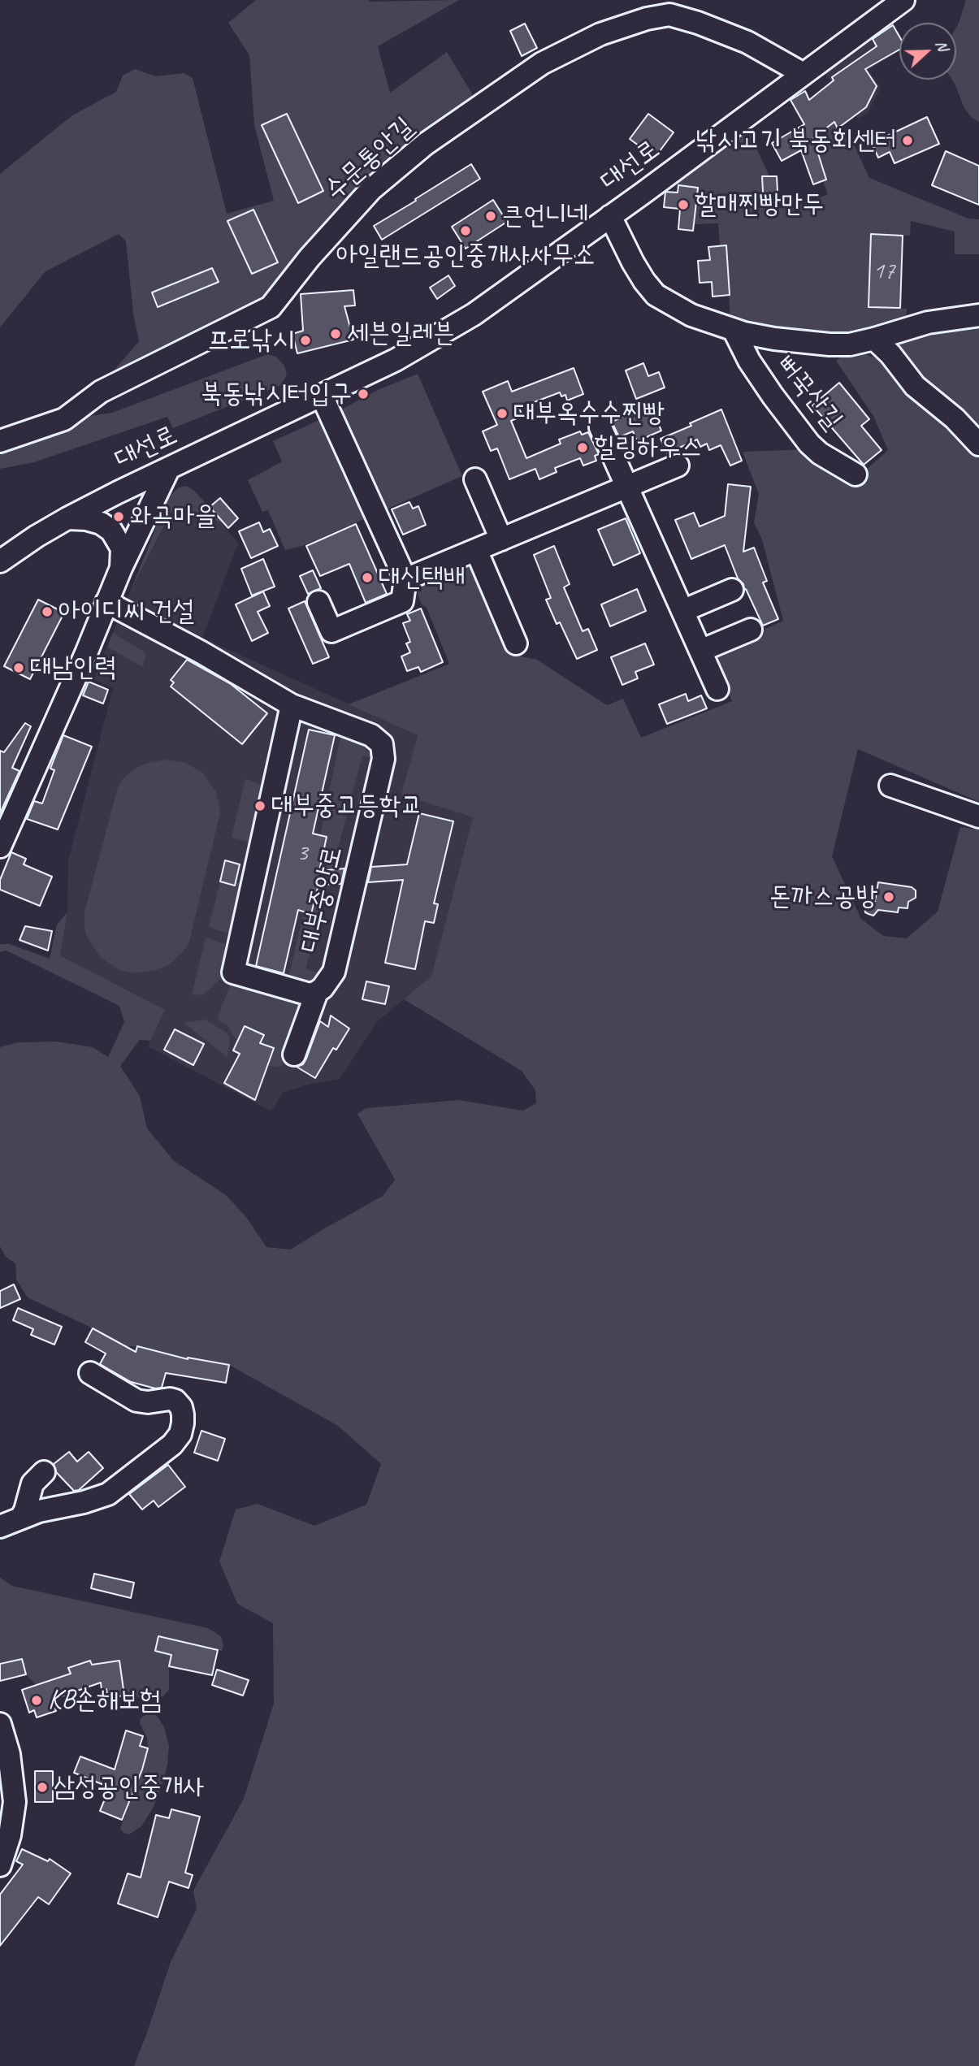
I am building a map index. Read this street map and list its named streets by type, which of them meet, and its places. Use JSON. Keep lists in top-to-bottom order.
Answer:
{
  "streets": {
    "street": [
      "수문통안길",
      "대선로",
      "뻐꾹산길",
      "대부중앙로"
    ]
  },
  "crossings": [
    ["수문통안길", "대선로"],
    ["대선로", "뻐꾹산길"]
  ],
  "places": [
    "낚시고기 북동회센터",
    "할매찐빵만두",
    "큰언니네",
    "아일랜드공인중개사사무소",
    "세븐일레븐",
    "프로낚시",
    "북동낚시터입구",
    "대부옥수수찐빵",
    "힐링하우스",
    "와곡마을",
    "대신택배",
    "아이디씨 건설",
    "대남인력",
    "대부중고등학교",
    "돈까스공방",
    "KB손해보험",
    "삼성공인중개사"
  ],
  "house_numbers": ["17", "3"],
  "north": "right"
}
